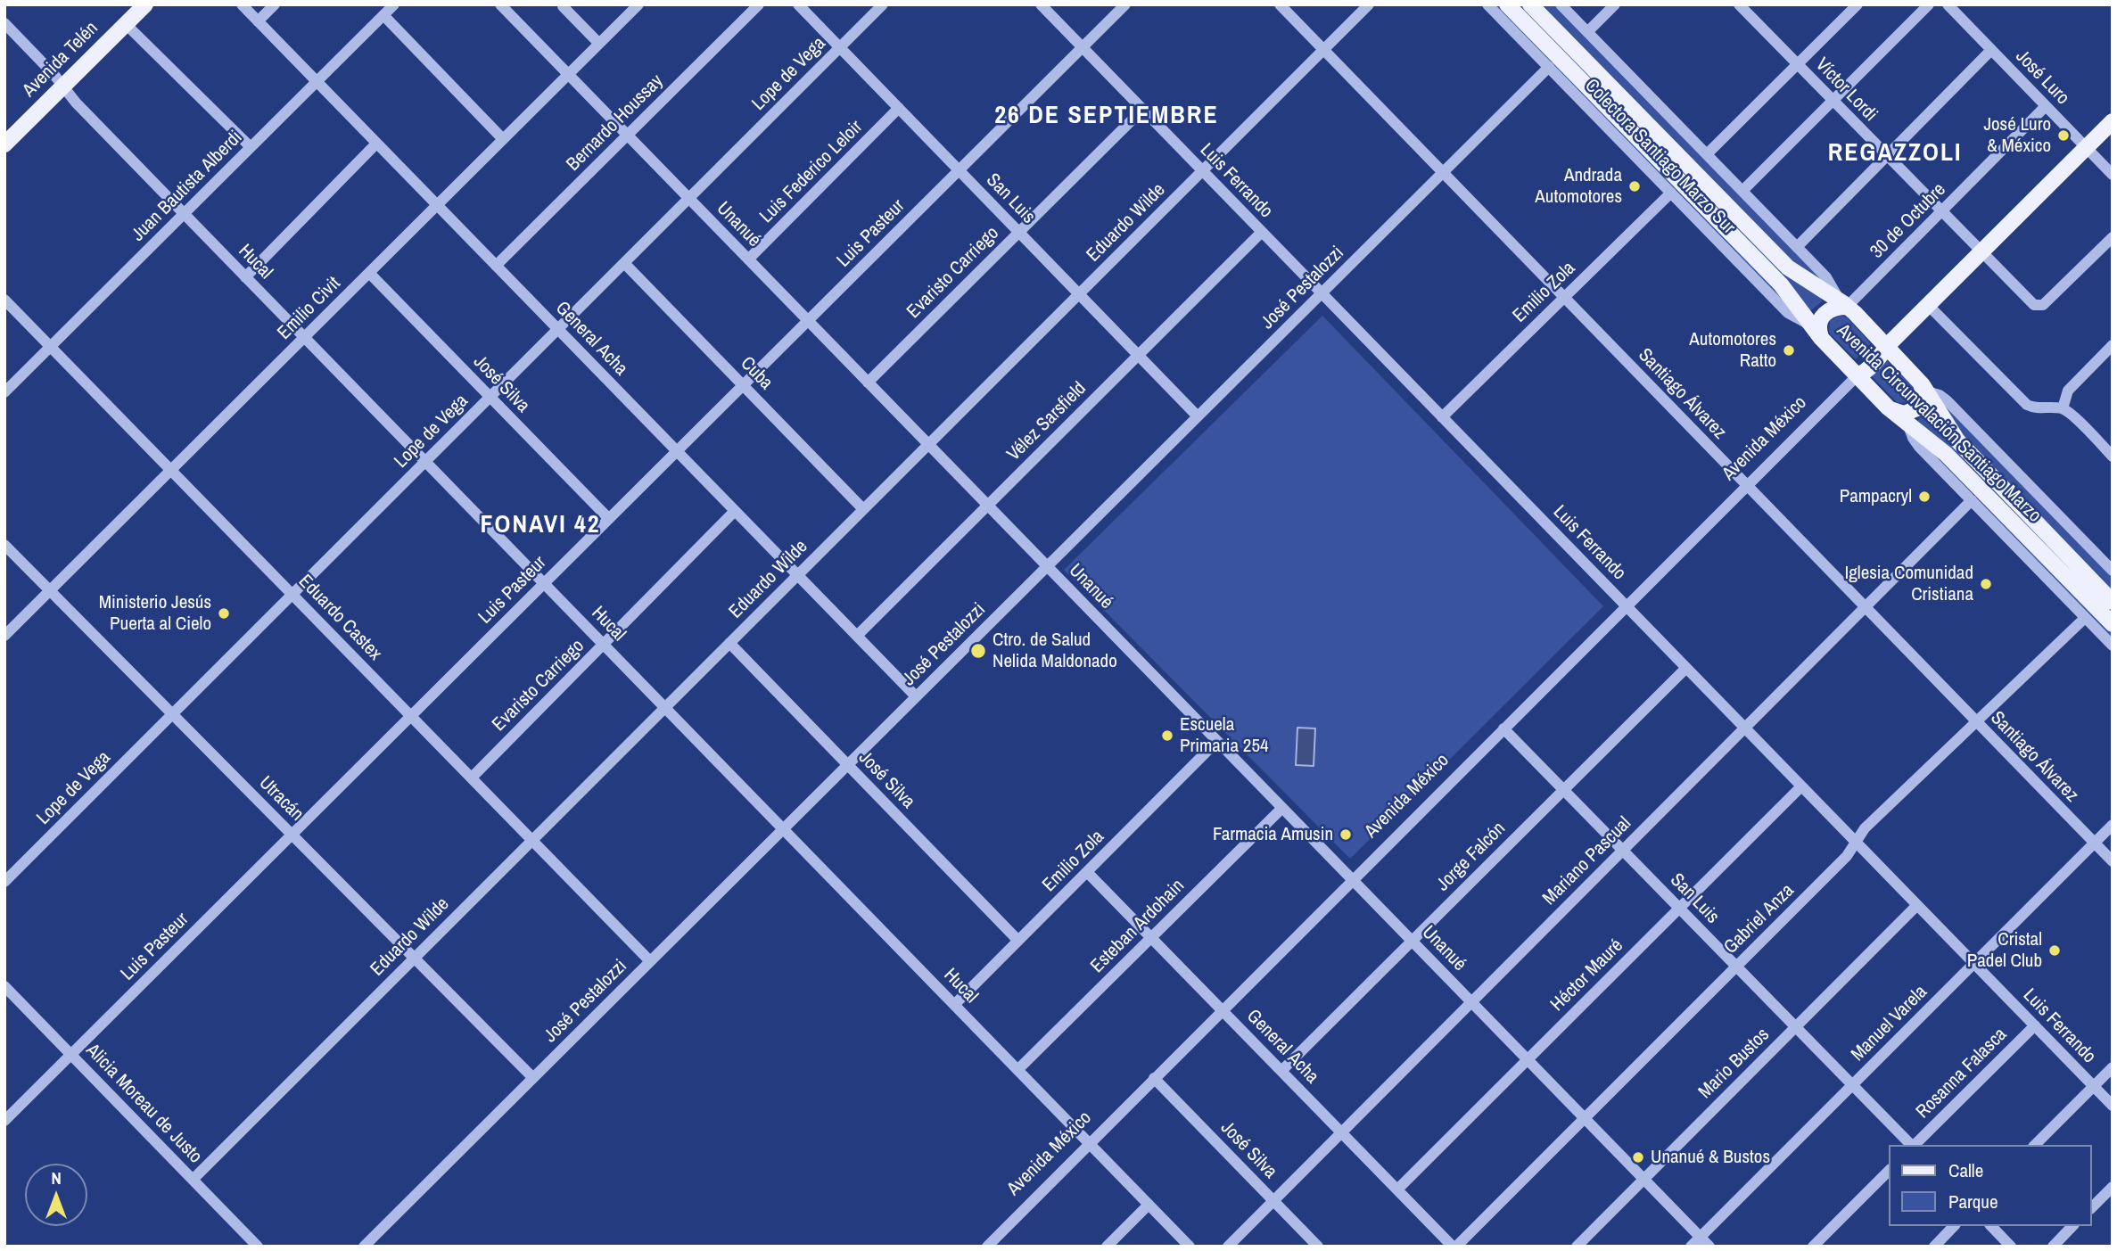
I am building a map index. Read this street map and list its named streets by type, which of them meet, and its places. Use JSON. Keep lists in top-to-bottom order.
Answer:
{
  "streets": {
    "main road": ["Avenida Telén", "Avenida Circunvalación Santiago Marzo", "Avenida México"],
    "street": [
      "Lope de Vega",
      "José Luro",
      "Víctor Lordi",
      "Bernardo Houssay",
      "Colectora Santiago Marzo Sur",
      "Luis Federico Leloir",
      "Luis Ferrando",
      "Juan Bautista Alberdi",
      "San Luis",
      "30 de Octubre",
      "Eduardo Wilde",
      "Unanué",
      "Luis Pasteur",
      "Hucal",
      "Evaristo Carriego",
      "José Pestalozzi",
      "Emilio Zola",
      "Emilio Civit",
      "General Acha",
      "Cuba",
      "José Silva",
      "Santiago Álvarez",
      "Vélez Sarsfield",
      "Eduardo Castex",
      "Utracán",
      "Jorge Falcón",
      "Mariano Pascual",
      "Gabriel Anza",
      "Esteban Ardohain",
      "Héctor Mauré",
      "Manuel Varela",
      "Mario Bustos",
      "Rosanna Falasca",
      "Alicia Moreau de Justo"
    ]
  },
  "crossings": [
    ["Avenida Telén", "Hucal"],
    ["Lope de Vega", "San Luis"],
    ["Lope de Vega", "Unanué"],
    ["Lope de Vega", "Hucal"],
    ["Lope de Vega", "General Acha"],
    ["Lope de Vega", "Cuba"],
    ["Lope de Vega", "José Silva"],
    ["Lope de Vega", "Eduardo Castex"],
    ["Lope de Vega", "Utracán"],
    ["José Luro", "30 de Octubre"],
    ["José Luro", "Avenida México"],
    ["Víctor Lordi", "30 de Octubre"],
    ["Víctor Lordi", "Avenida México"],
    ["Bernardo Houssay", "Unanué"],
    ["Bernardo Houssay", "General Acha"],
    ["Colectora Santiago Marzo Sur", "30 de Octubre"],
    ["Colectora Santiago Marzo Sur", "José Pestalozzi"],
    ["Colectora Santiago Marzo Sur", "Emilio Zola"],
    ["Colectora Santiago Marzo Sur", "Avenida Circunvalación Santiago Marzo"],
    ["Luis Federico Leloir", "San Luis"],
    ["Luis Federico Leloir", "Unanué"],
    ["Luis Ferrando", "Eduardo Wilde"],
    ["Luis Ferrando", "Luis Pasteur"],
    ["Luis Ferrando", "Evaristo Carriego"],
    ["Luis Ferrando", "José Pestalozzi"],
    ["Luis Ferrando", "Emilio Zola"],
    ["Luis Ferrando", "Vélez Sarsfield"],
    ["Luis Ferrando", "Avenida México"],
    ["Luis Ferrando", "Jorge Falcón"],
    ["Luis Ferrando", "Mariano Pascual"],
    ["Luis Ferrando", "Gabriel Anza"],
    ["Luis Ferrando", "Héctor Mauré"],
    ["Luis Ferrando", "Manuel Varela"],
    ["Luis Ferrando", "Mario Bustos"],
    ["Luis Ferrando", "Rosanna Falasca"],
    ["Juan Bautista Alberdi", "Hucal"],
    ["Juan Bautista Alberdi", "General Acha"],
    ["Juan Bautista Alberdi", "Eduardo Castex"],
    ["San Luis", "Eduardo Wilde"],
    ["San Luis", "Luis Pasteur"],
    ["San Luis", "Evaristo Carriego"],
    ["San Luis", "José Pestalozzi"],
    ["San Luis", "Vélez Sarsfield"],
    ["San Luis", "Avenida México"],
    ["San Luis", "Jorge Falcón"],
    ["San Luis", "Mariano Pascual"],
    ["San Luis", "Gabriel Anza"],
    ["San Luis", "Héctor Mauré"],
    ["San Luis", "Manuel Varela"],
    ["San Luis", "Mario Bustos"],
    ["30 de Octubre", "Avenida Circunvalación Santiago Marzo"],
    ["Eduardo Wilde", "Unanué"],
    ["Eduardo Wilde", "Hucal"],
    ["Eduardo Wilde", "General Acha"],
    ["Eduardo Wilde", "Cuba"],
    ["Eduardo Wilde", "José Silva"],
    ["Eduardo Wilde", "Santiago Álvarez"],
    ["Eduardo Wilde", "Eduardo Castex"],
    ["Eduardo Wilde", "Utracán"],
    ["Eduardo Wilde", "Alicia Moreau de Justo"],
    ["Unanué", "Luis Pasteur"],
    ["Unanué", "Evaristo Carriego"],
    ["Unanué", "José Pestalozzi"],
    ["Unanué", "Emilio Zola"],
    ["Unanué", "Emilio Civit"],
    ["Unanué", "Vélez Sarsfield"],
    ["Unanué", "Avenida México"],
    ["Unanué", "Jorge Falcón"],
    ["Unanué", "Mariano Pascual"],
    ["Unanué", "Gabriel Anza"],
    ["Unanué", "Esteban Ardohain"],
    ["Unanué", "Héctor Mauré"],
    ["Unanué", "Manuel Varela"],
    ["Unanué", "Mario Bustos"],
    ["Luis Pasteur", "Hucal"],
    ["Luis Pasteur", "General Acha"],
    ["Luis Pasteur", "Cuba"],
    ["Luis Pasteur", "José Silva"],
    ["Luis Pasteur", "Eduardo Castex"],
    ["Luis Pasteur", "Utracán"],
    ["Luis Pasteur", "Alicia Moreau de Justo"],
    ["Hucal", "Evaristo Carriego"],
    ["Hucal", "José Pestalozzi"],
    ["Hucal", "Emilio Zola"],
    ["Hucal", "Emilio Civit"],
    ["Hucal", "Avenida México"],
    ["Hucal", "Esteban Ardohain"],
    ["Evaristo Carriego", "General Acha"],
    ["Evaristo Carriego", "Eduardo Castex"],
    ["José Pestalozzi", "General Acha"],
    ["José Pestalozzi", "José Silva"],
    ["José Pestalozzi", "Santiago Álvarez"],
    ["José Pestalozzi", "Eduardo Castex"],
    ["José Pestalozzi", "Utracán"],
    ["Emilio Zola", "General Acha"],
    ["Emilio Zola", "José Silva"],
    ["Emilio Zola", "Santiago Álvarez"],
    ["Emilio Civit", "General Acha"],
    ["Emilio Civit", "José Silva"],
    ["Emilio Civit", "Eduardo Castex"],
    ["Emilio Civit", "Utracán"],
    ["General Acha", "Vélez Sarsfield"],
    ["General Acha", "Avenida México"],
    ["General Acha", "Jorge Falcón"],
    ["General Acha", "Mariano Pascual"],
    ["General Acha", "Gabriel Anza"],
    ["General Acha", "Esteban Ardohain"],
    ["General Acha", "Héctor Mauré"],
    ["José Silva", "Avenida México"],
    ["José Silva", "Mariano Pascual"],
    ["Santiago Álvarez", "Avenida México"],
    ["Santiago Álvarez", "Mariano Pascual"],
    ["Santiago Álvarez", "Gabriel Anza"],
    ["Santiago Álvarez", "Manuel Varela"],
    ["Avenida Circunvalación Santiago Marzo", "Avenida México"]
  ],
  "districts": ["26 DE SEPTIEMBRE", "REGAZZOLI", "FONAVI 42"],
  "places": [
    "José Luro & México",
    "Andrada Automotores",
    "Automotores Ratto",
    "Pampacryl",
    "Iglesia Comunidad Cristiana",
    "Ministerio Jesús Puerta al Cielo",
    "Ctro. de Salud Nelida Maldonado",
    "Escuela Primaria 254",
    "Farmacia Amusin",
    "Cristal Padel Club",
    "Unanué & Bustos"
  ],
  "legend": ["Calle", "Parque"],
  "north": "top"
}
